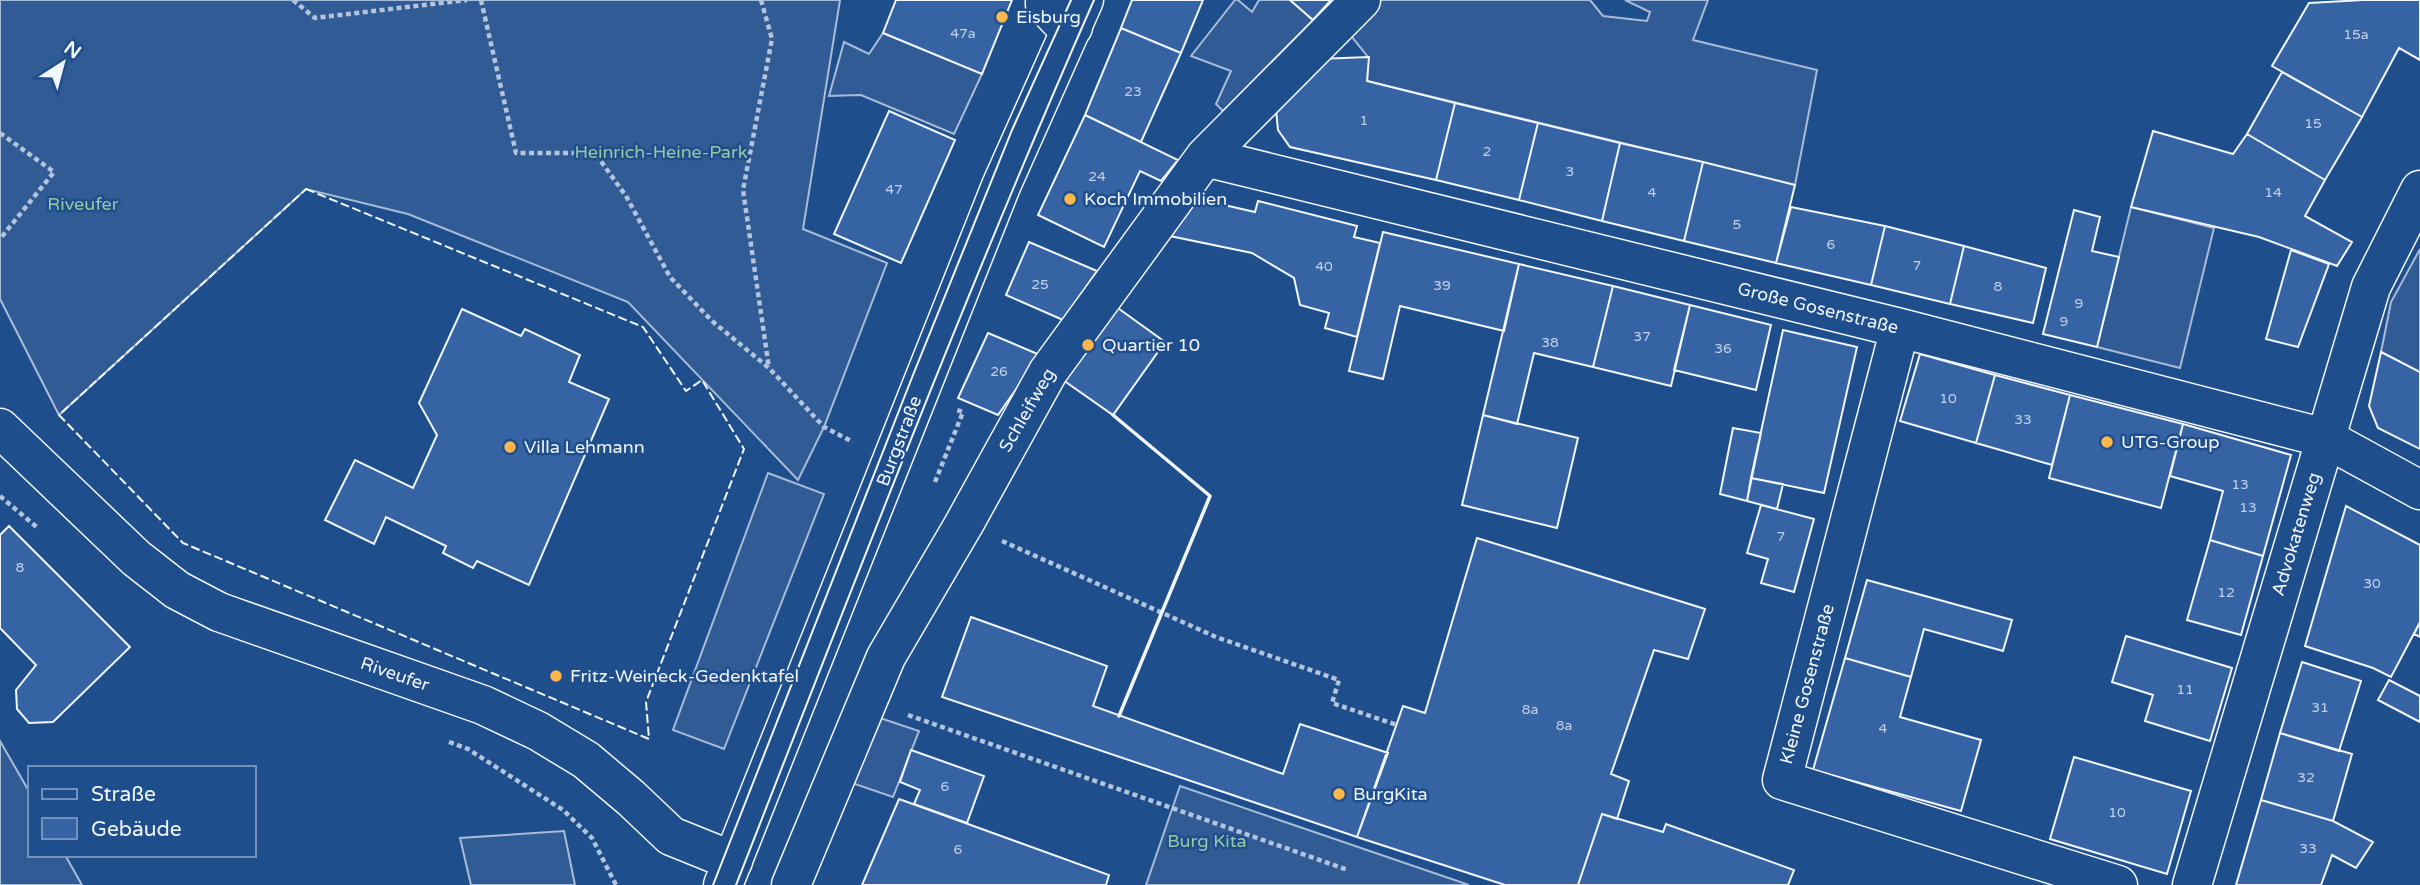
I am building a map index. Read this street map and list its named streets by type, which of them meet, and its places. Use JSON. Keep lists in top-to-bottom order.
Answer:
{
  "streets": {
    "street": [
      "Große Gosenstraße",
      "Schleifweg",
      "Burgstraße",
      "Advokatenweg",
      "Riveufer",
      "Kleine Gosenstraße"
    ]
  },
  "crossings": [
    ["Große Gosenstraße", "Schleifweg"],
    ["Große Gosenstraße", "Advokatenweg"],
    ["Große Gosenstraße", "Kleine Gosenstraße"],
    ["Burgstraße", "Riveufer"]
  ],
  "parks": ["Heinrich-Heine-Park", "Riveufer", "Burg Kita"],
  "places": [
    "Eisburg",
    "Koch Immobilien",
    "Quartier 10",
    "UTG-Group",
    "Villa Lehmann",
    "Fritz-Weineck-Gedenktafel",
    "BurgKita"
  ],
  "house_numbers": [
    "47a",
    "15a",
    "23",
    "1",
    "15",
    "2",
    "3",
    "24",
    "47",
    "4",
    "14",
    "5",
    "6",
    "7",
    "40",
    "25",
    "39",
    "8",
    "9",
    "9",
    "37",
    "38",
    "36",
    "26",
    "10",
    "33",
    "13",
    "13",
    "7",
    "8",
    "30",
    "12",
    "11",
    "31",
    "8a",
    "8a",
    "4",
    "32",
    "6",
    "10",
    "33",
    "6"
  ],
  "legend": ["Straße", "Gebäude"],
  "north": "top right"
}
